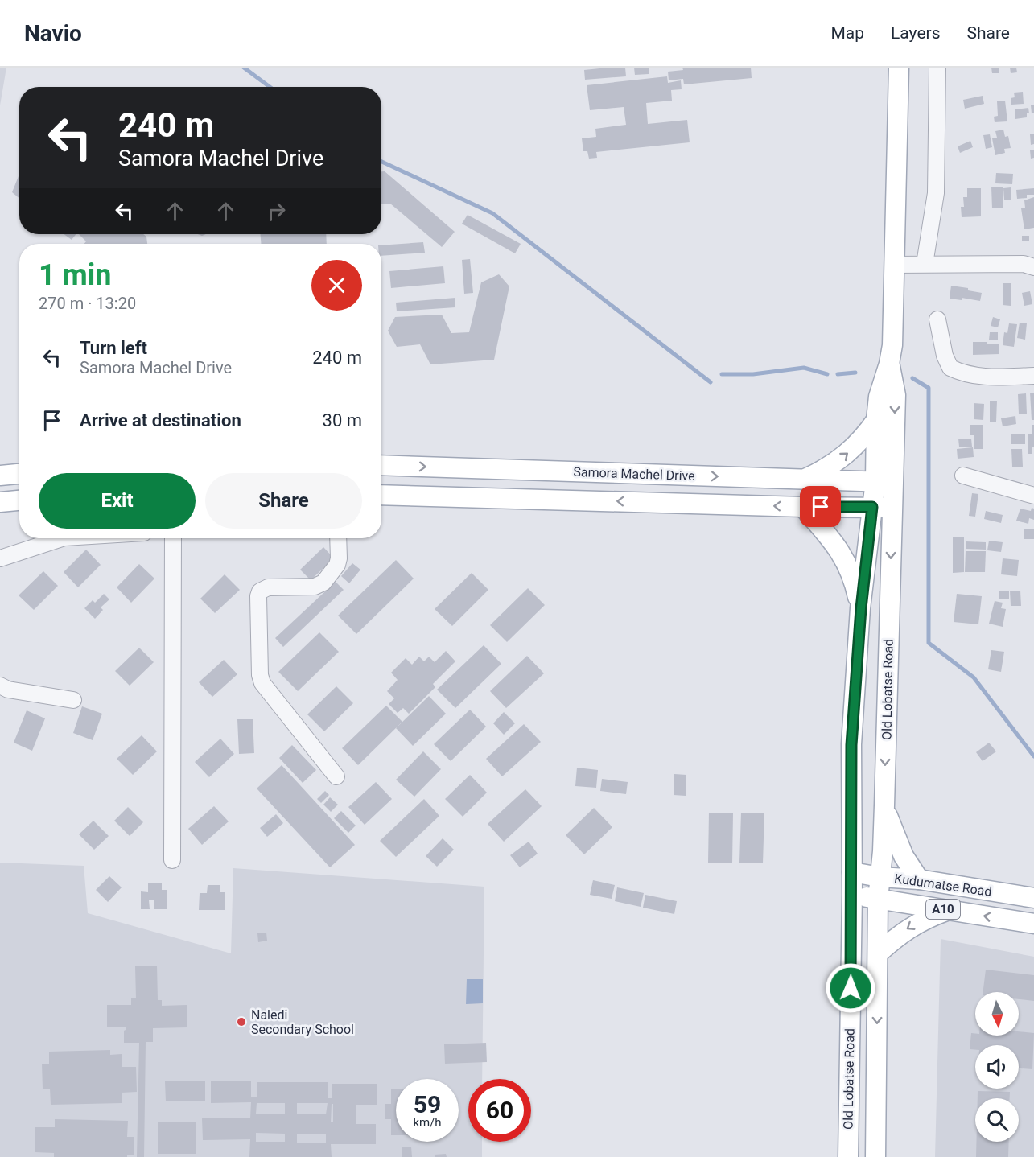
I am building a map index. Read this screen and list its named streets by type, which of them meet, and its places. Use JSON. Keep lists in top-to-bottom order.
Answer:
{
  "streets": {
    "main road": [
      "Samora Machel Drive",
      "Old Lobatse Road",
      "Kudumatse Road",
      "A10"
    ]
  },
  "crossings": [
    ["Samora Machel Drive", "Old Lobatse Road"],
    ["Old Lobatse Road", "Kudumatse Road"],
    ["Old Lobatse Road", "A10"],
    ["Kudumatse Road", "A10"]
  ],
  "places": ["Naledi Secondary School"],
  "north": "bottom",
  "page": {
    "header": "Navio",
    "nav": ["Map", "Layers", "Share"],
    "turn": ["240 m", "Samora Machel Drive"],
    "heading": ["1 min", "270 m · 13:20"],
    "list": [
      {
        "name": "Turn left",
        "note": "Samora Machel Drive",
        "value": "240 m"
      },
      {
        "name": "Arrive at destination",
        "value": "30 m"
      }
    ],
    "buttons": ["Exit", "Share"],
    "speed": "59 km/h",
    "limit": "60"
  }
}
